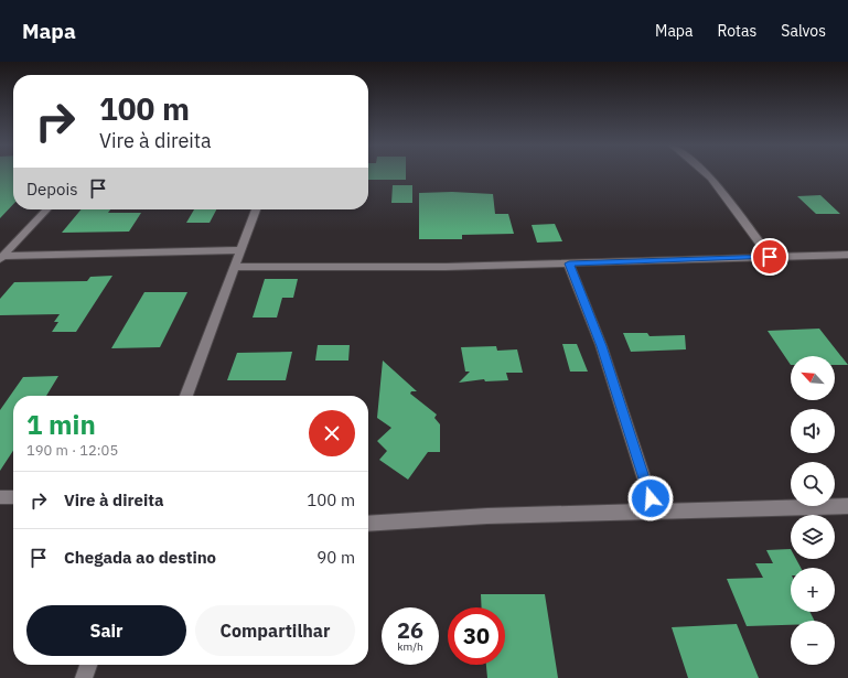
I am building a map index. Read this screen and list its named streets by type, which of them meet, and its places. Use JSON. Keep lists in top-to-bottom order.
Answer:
{
  "north": "top left",
  "page": {
    "header": "Mapa",
    "nav": ["Mapa", "Rotas", "Salvos"],
    "turn": ["100 m", "Vire à direita"],
    "then": "Depois",
    "map_buttons": ["+", "−"],
    "heading": ["1 min", "190 m · 12:05"],
    "list": [
      {
        "name": "Vire à direita",
        "value": "100 m"
      },
      {
        "name": "Chegada ao destino",
        "value": "90 m"
      }
    ],
    "buttons": ["Sair", "Compartilhar"],
    "speed": "26 km/h",
    "limit": "30"
  }
}
